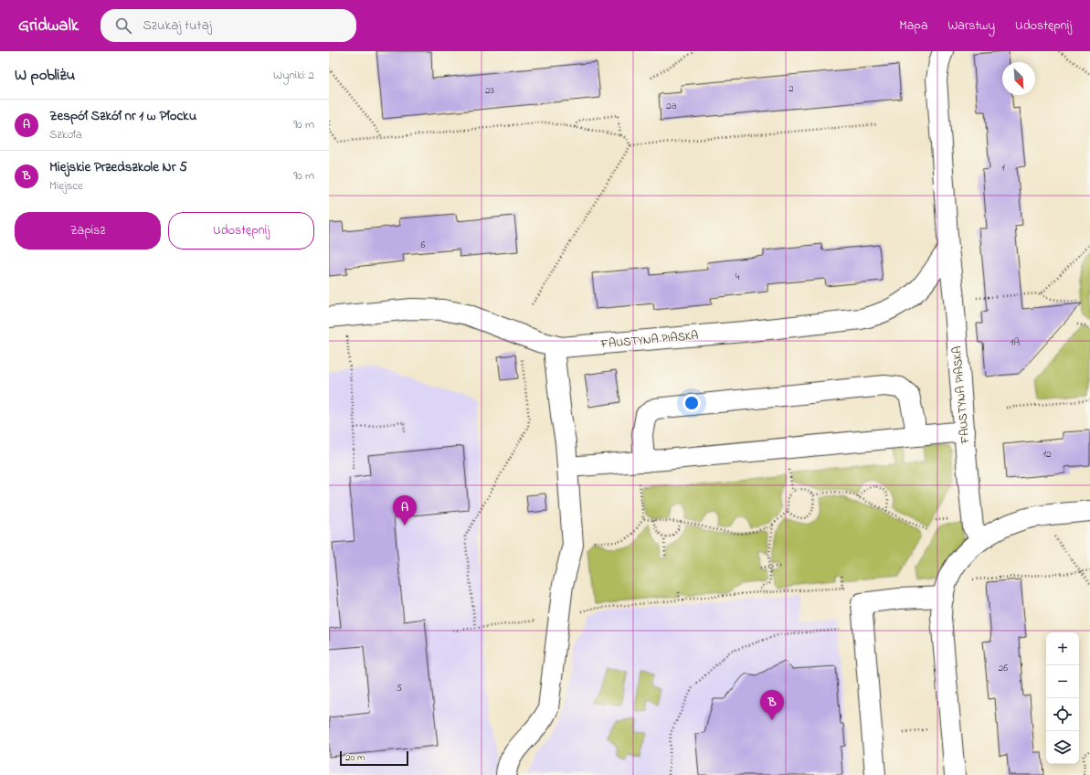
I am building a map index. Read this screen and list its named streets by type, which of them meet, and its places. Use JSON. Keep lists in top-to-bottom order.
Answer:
{
  "streets": {
    "street": ["FAUSTYNA PIASKA"]
  },
  "house_numbers": [
    "2",
    "23",
    "2a",
    "1",
    "6",
    "4",
    "1A",
    "12",
    "26",
    "5"
  ],
  "scale_bar": "20 m",
  "north": "bottom right",
  "page": {
    "header": "Gridwalk",
    "search": "Szukaj tutaj",
    "nav": ["Mapa", "Warstwy", "Udostępnij"],
    "heading": ["W pobliżu", "Wyniki: 2"],
    "list": [
      {
        "mark": "A",
        "name": "Zespół Szkół nr 1 w Płocku",
        "note": "Szkoła",
        "value": "90 m"
      },
      {
        "mark": "B",
        "name": "Miejskie Przedszkole Nr 5",
        "note": "Miejsce",
        "value": "90 m"
      }
    ],
    "buttons": ["Zapisz", "Udostępnij"],
    "pins": ["A", "B"],
    "map_buttons": ["+", "−"],
    "scale": "20 m"
  }
}
